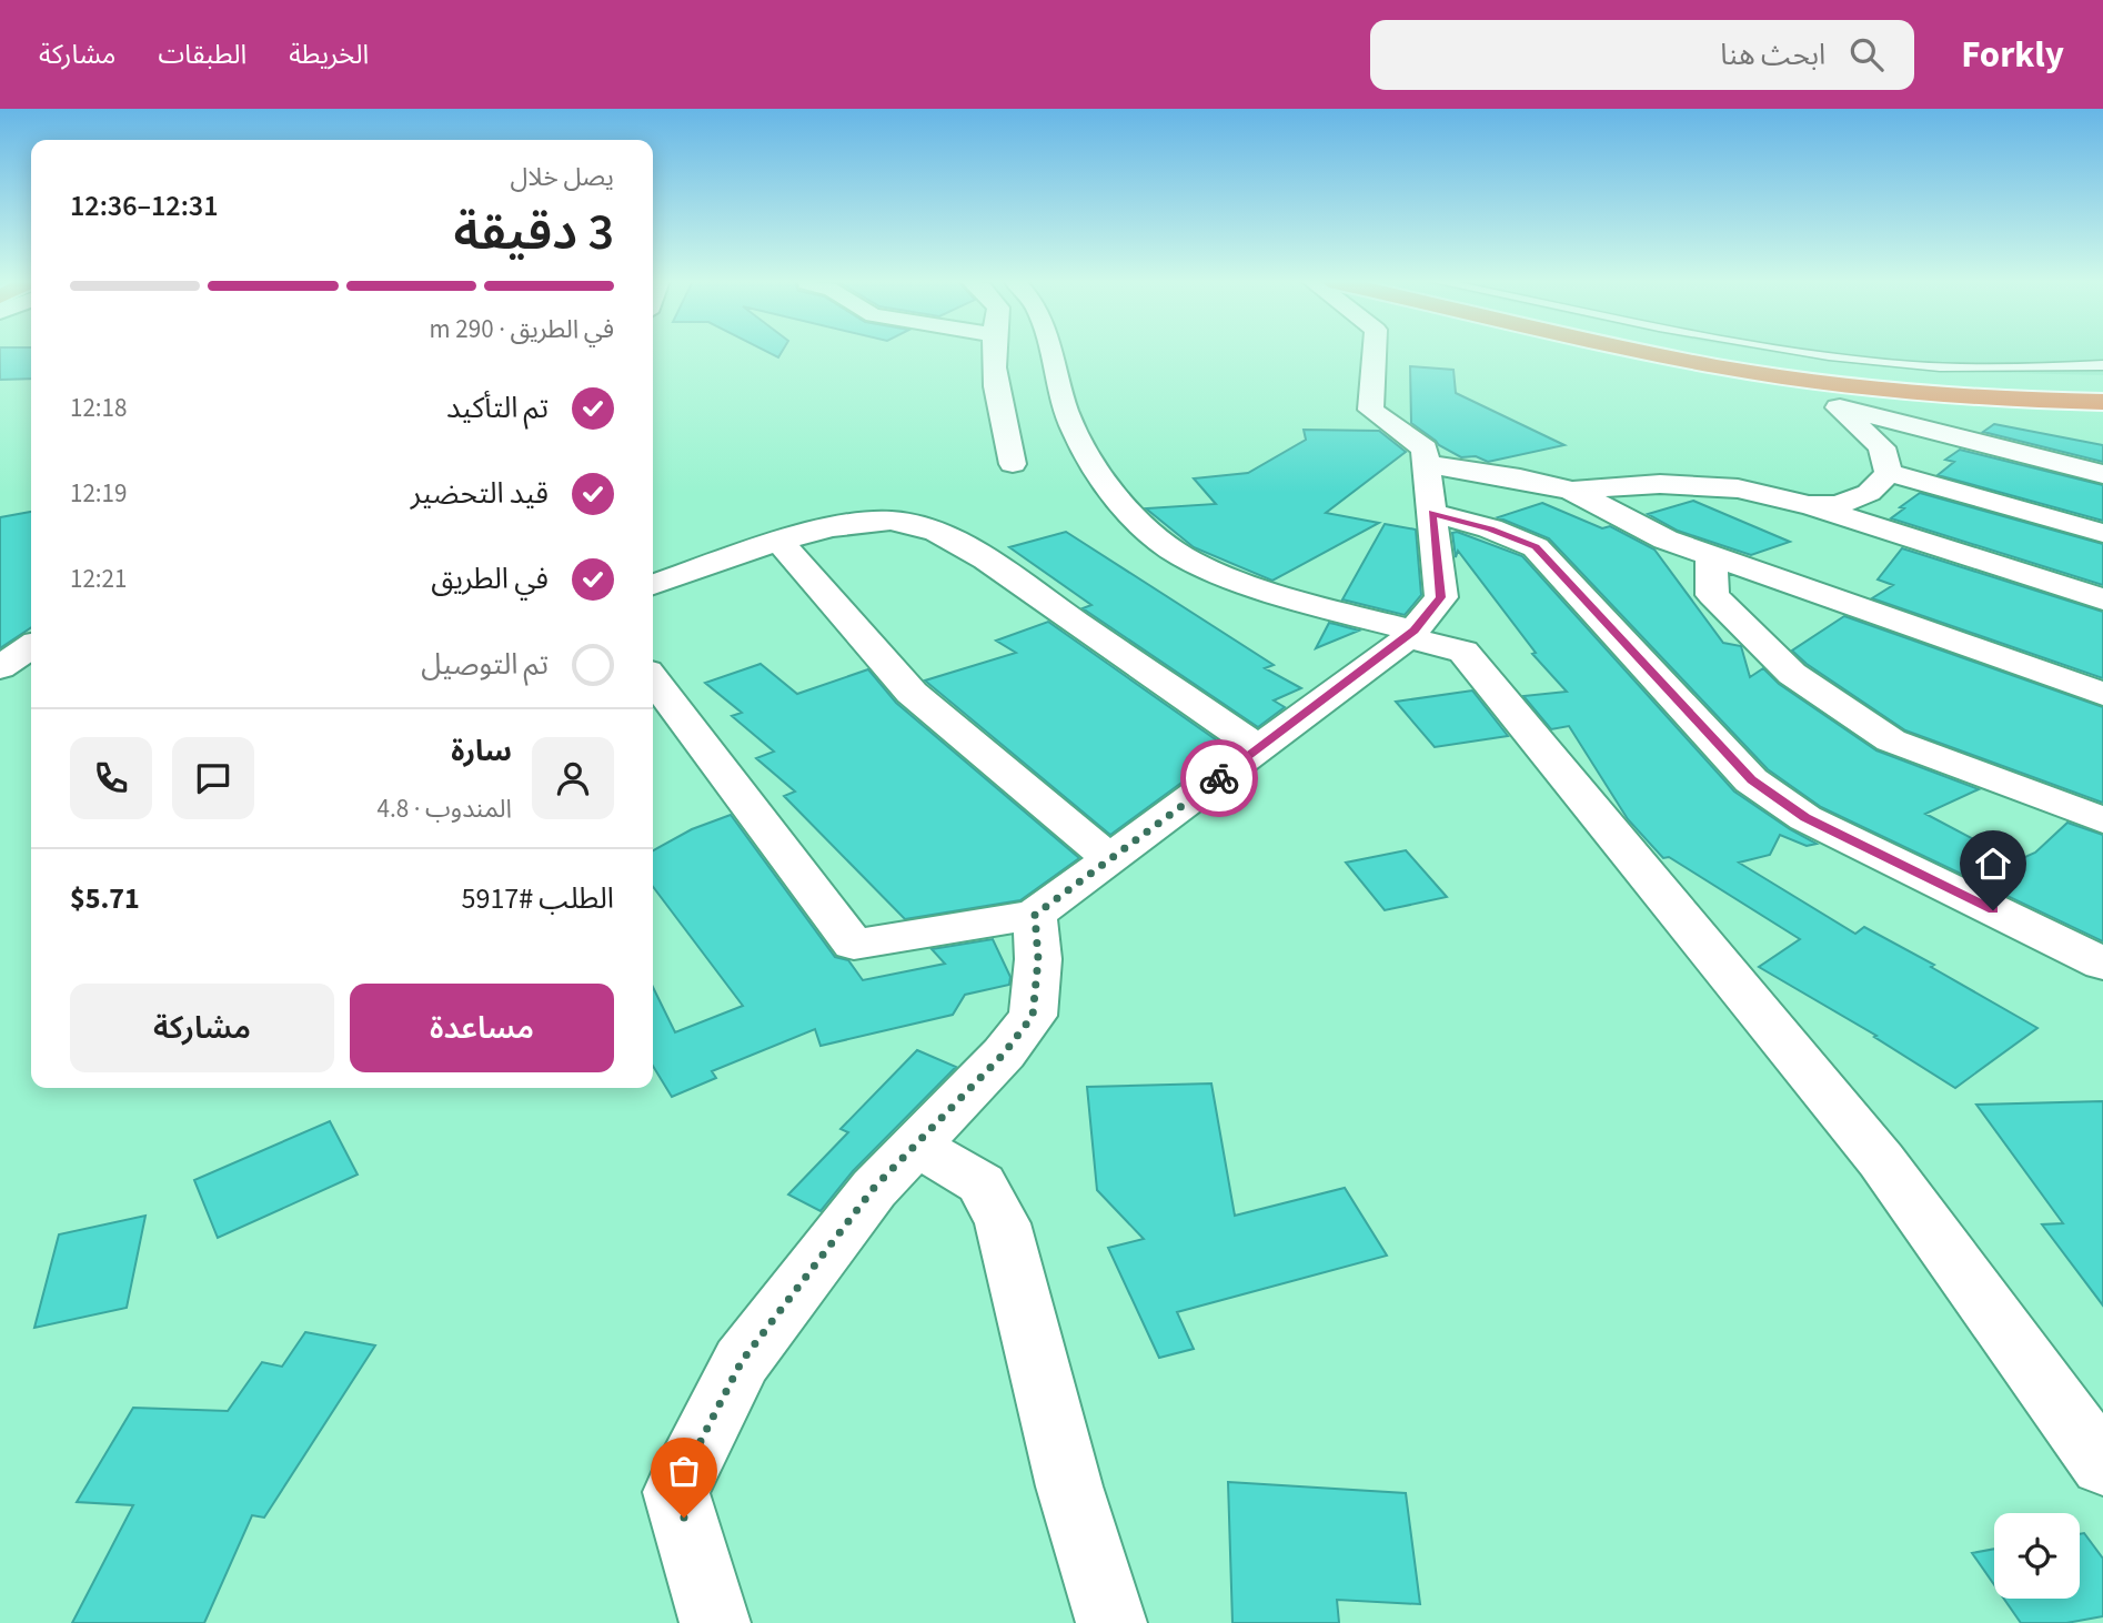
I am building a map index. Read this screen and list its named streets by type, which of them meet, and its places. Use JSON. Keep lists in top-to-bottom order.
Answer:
{
  "page": {
    "header": "Forkly",
    "search": "ابحث هنا",
    "nav": ["الخريطة", "الطبقات", "مشاركة"],
    "heading": ["3 دقيقة", "يصل خلال", "12:31–12:36"],
    "panel": [
      "سارة",
      "المندوب · 4.8",
      "الطلب #5917",
      "$5.71"
    ],
    "bar": "في الطريق · 290 m",
    "list": [
      ["تم التأكيد", "12:18"],
      ["قيد التحضير", "12:19"],
      ["في الطريق", "12:21"],
      "تم التوصيل"
    ],
    "buttons": ["مساعدة", "مشاركة"]
  }
}
